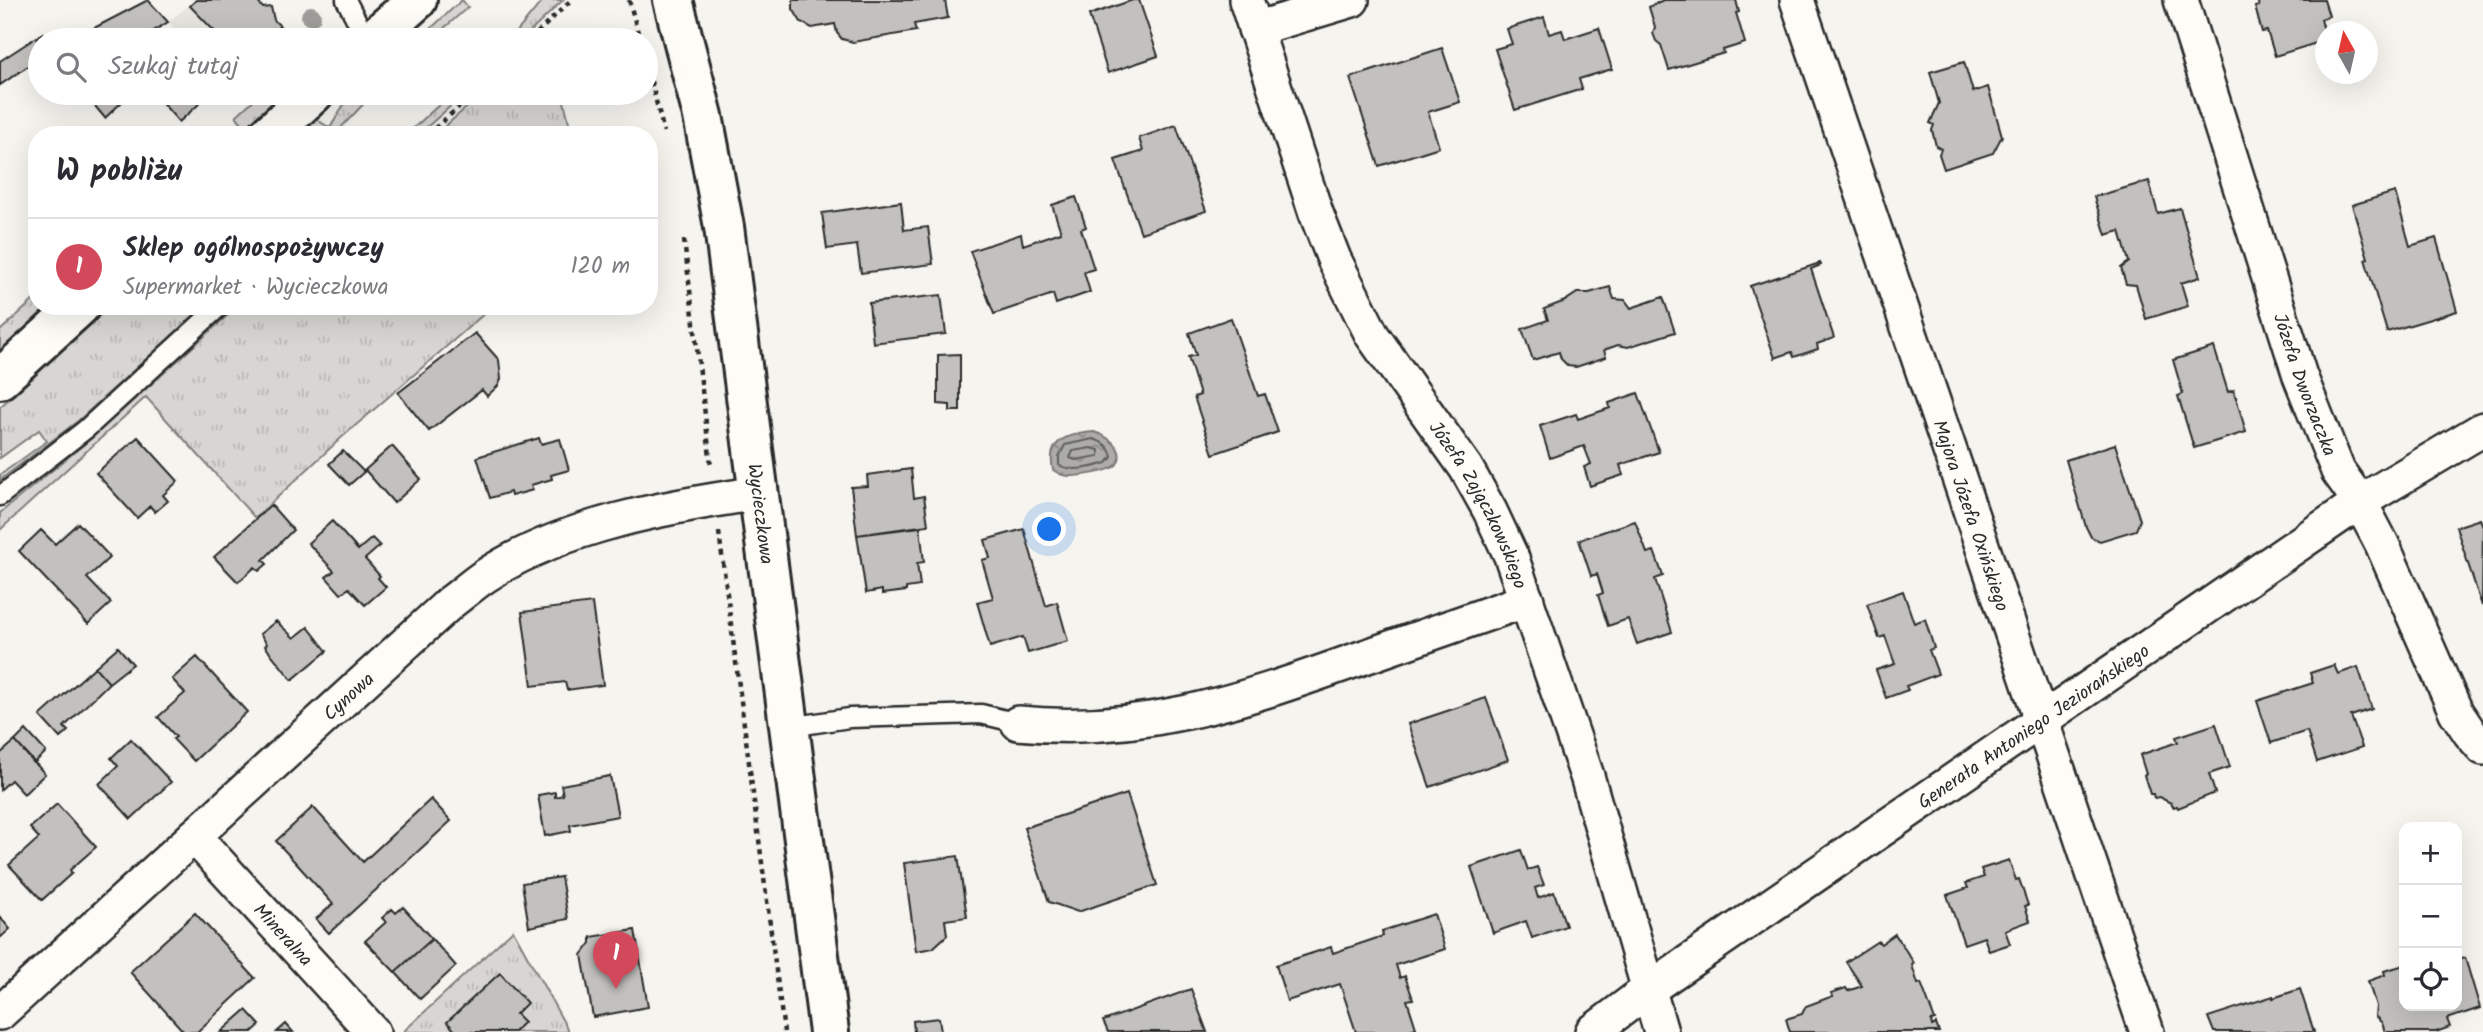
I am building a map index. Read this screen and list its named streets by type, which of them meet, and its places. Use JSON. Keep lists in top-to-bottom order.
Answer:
{
  "streets": {
    "street": [
      "Józefa Dworzaczka",
      "Józefa Zajączkowskiego",
      "Wycieczkowa",
      "Majora Józefa Oxińskiego",
      "Cynowa",
      "Generała Antoniego Jeziorańskiego",
      "Mineralna"
    ]
  },
  "crossings": [
    ["Józefa Dworzaczka", "Generała Antoniego Jeziorańskiego"],
    ["Józefa Zajączkowskiego", "Generała Antoniego Jeziorańskiego"],
    ["Wycieczkowa", "Cynowa"],
    ["Majora Józefa Oxińskiego", "Generała Antoniego Jeziorańskiego"],
    ["Cynowa", "Mineralna"]
  ],
  "north": "top",
  "page": {
    "search": "Szukaj tutaj",
    "heading": "W pobliżu",
    "list": [
      {
        "mark": "1",
        "name": "Sklep ogólnospożywczy",
        "note": "Supermarket · Wycieczkowa",
        "value": "120 m"
      }
    ],
    "map_buttons": ["+", "−"],
    "pins": "1"
  }
}
